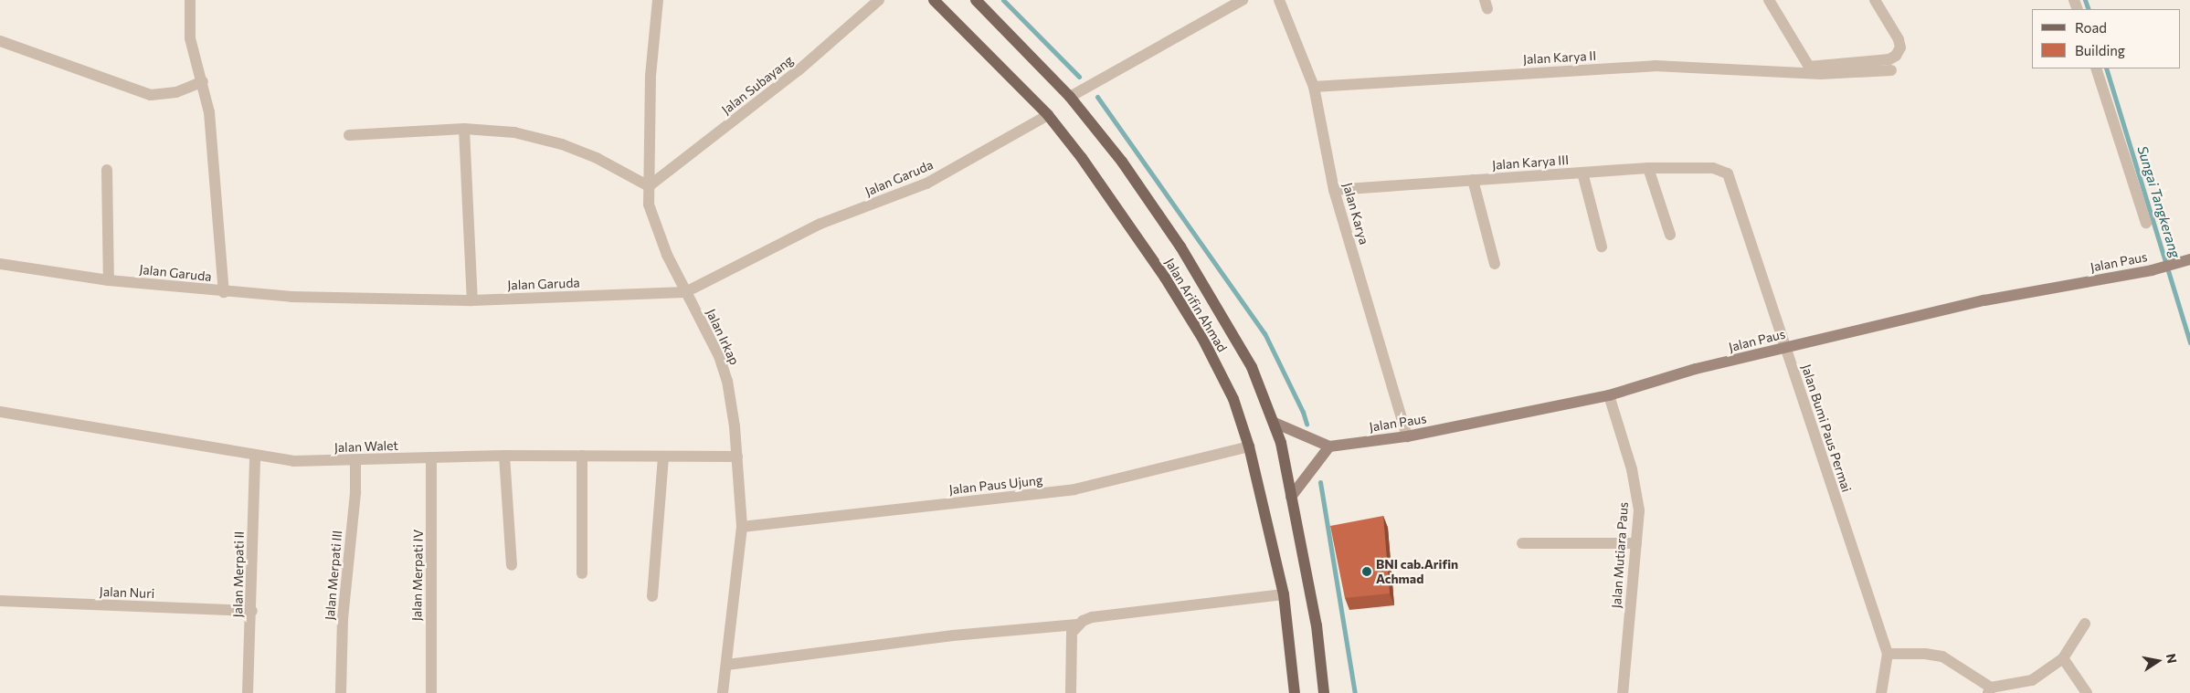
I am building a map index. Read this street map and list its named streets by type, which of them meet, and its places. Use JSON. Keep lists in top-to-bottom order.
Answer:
{
  "streets": {
    "main road": ["Jalan Paus", "Jalan Arifin Ahmad"],
    "street": [
      "Jalan Karya II",
      "Jalan Subayang",
      "Jalan Karya III",
      "Jalan Garuda",
      "Jalan Karya",
      "Jalan Irkap",
      "Jalan Bumi Paus Permai",
      "Jalan Walet",
      "Jalan Paus Ujung",
      "Jalan Mutiara Paus",
      "Jalan Merpati II",
      "Jalan Merpati III",
      "Jalan Merpati IV",
      "Jalan Nuri"
    ]
  },
  "crossings": [
    ["Jalan Karya II", "Jalan Karya"],
    ["Jalan Subayang", "Jalan Irkap"],
    ["Jalan Karya III", "Jalan Karya"],
    ["Jalan Karya III", "Jalan Bumi Paus Permai"],
    ["Jalan Garuda", "Jalan Arifin Ahmad"],
    ["Jalan Garuda", "Jalan Irkap"],
    ["Jalan Karya", "Jalan Paus"],
    ["Jalan Paus", "Jalan Bumi Paus Permai"],
    ["Jalan Paus", "Jalan Mutiara Paus"],
    ["Jalan Arifin Ahmad", "Jalan Paus Ujung"],
    ["Jalan Irkap", "Jalan Walet"],
    ["Jalan Irkap", "Jalan Paus Ujung"],
    ["Jalan Walet", "Jalan Merpati II"],
    ["Jalan Walet", "Jalan Merpati III"],
    ["Jalan Walet", "Jalan Merpati IV"],
    ["Jalan Merpati II", "Jalan Nuri"]
  ],
  "water": ["Sungai Tangkerang"],
  "places": ["BNI cab.Arifin Achmad"],
  "legend": ["Road", "Building"],
  "north": "right"
}
